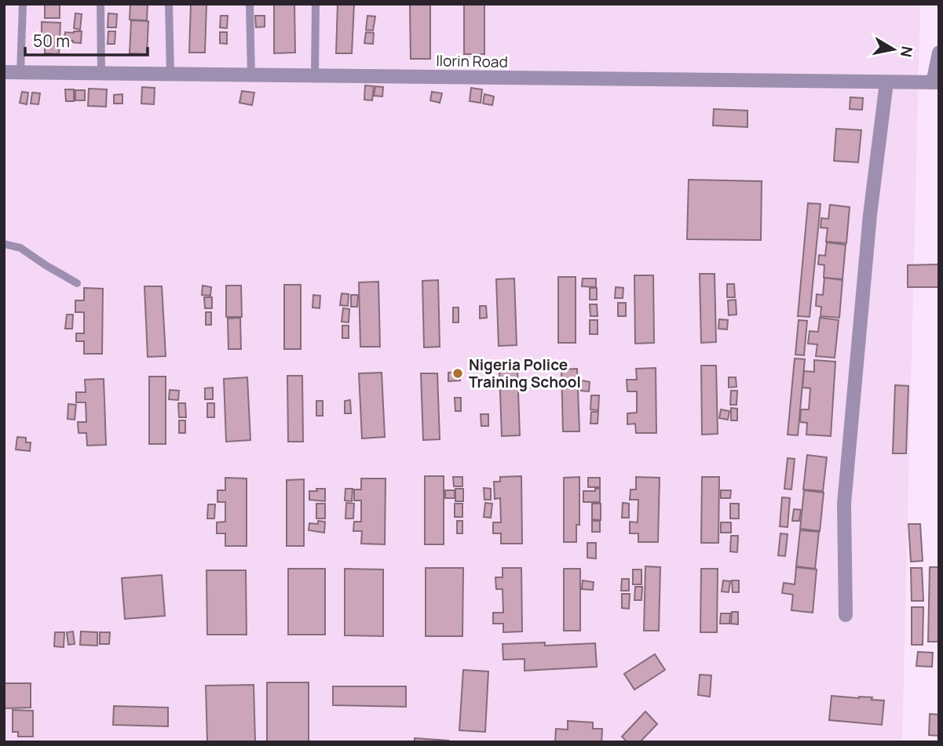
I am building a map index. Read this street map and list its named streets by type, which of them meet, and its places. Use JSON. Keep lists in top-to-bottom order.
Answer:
{
  "streets": {
    "street": ["Ilorin Road"]
  },
  "places": ["Nigeria Police Training School"],
  "scale_bar": "50 m",
  "north": "right"
}
